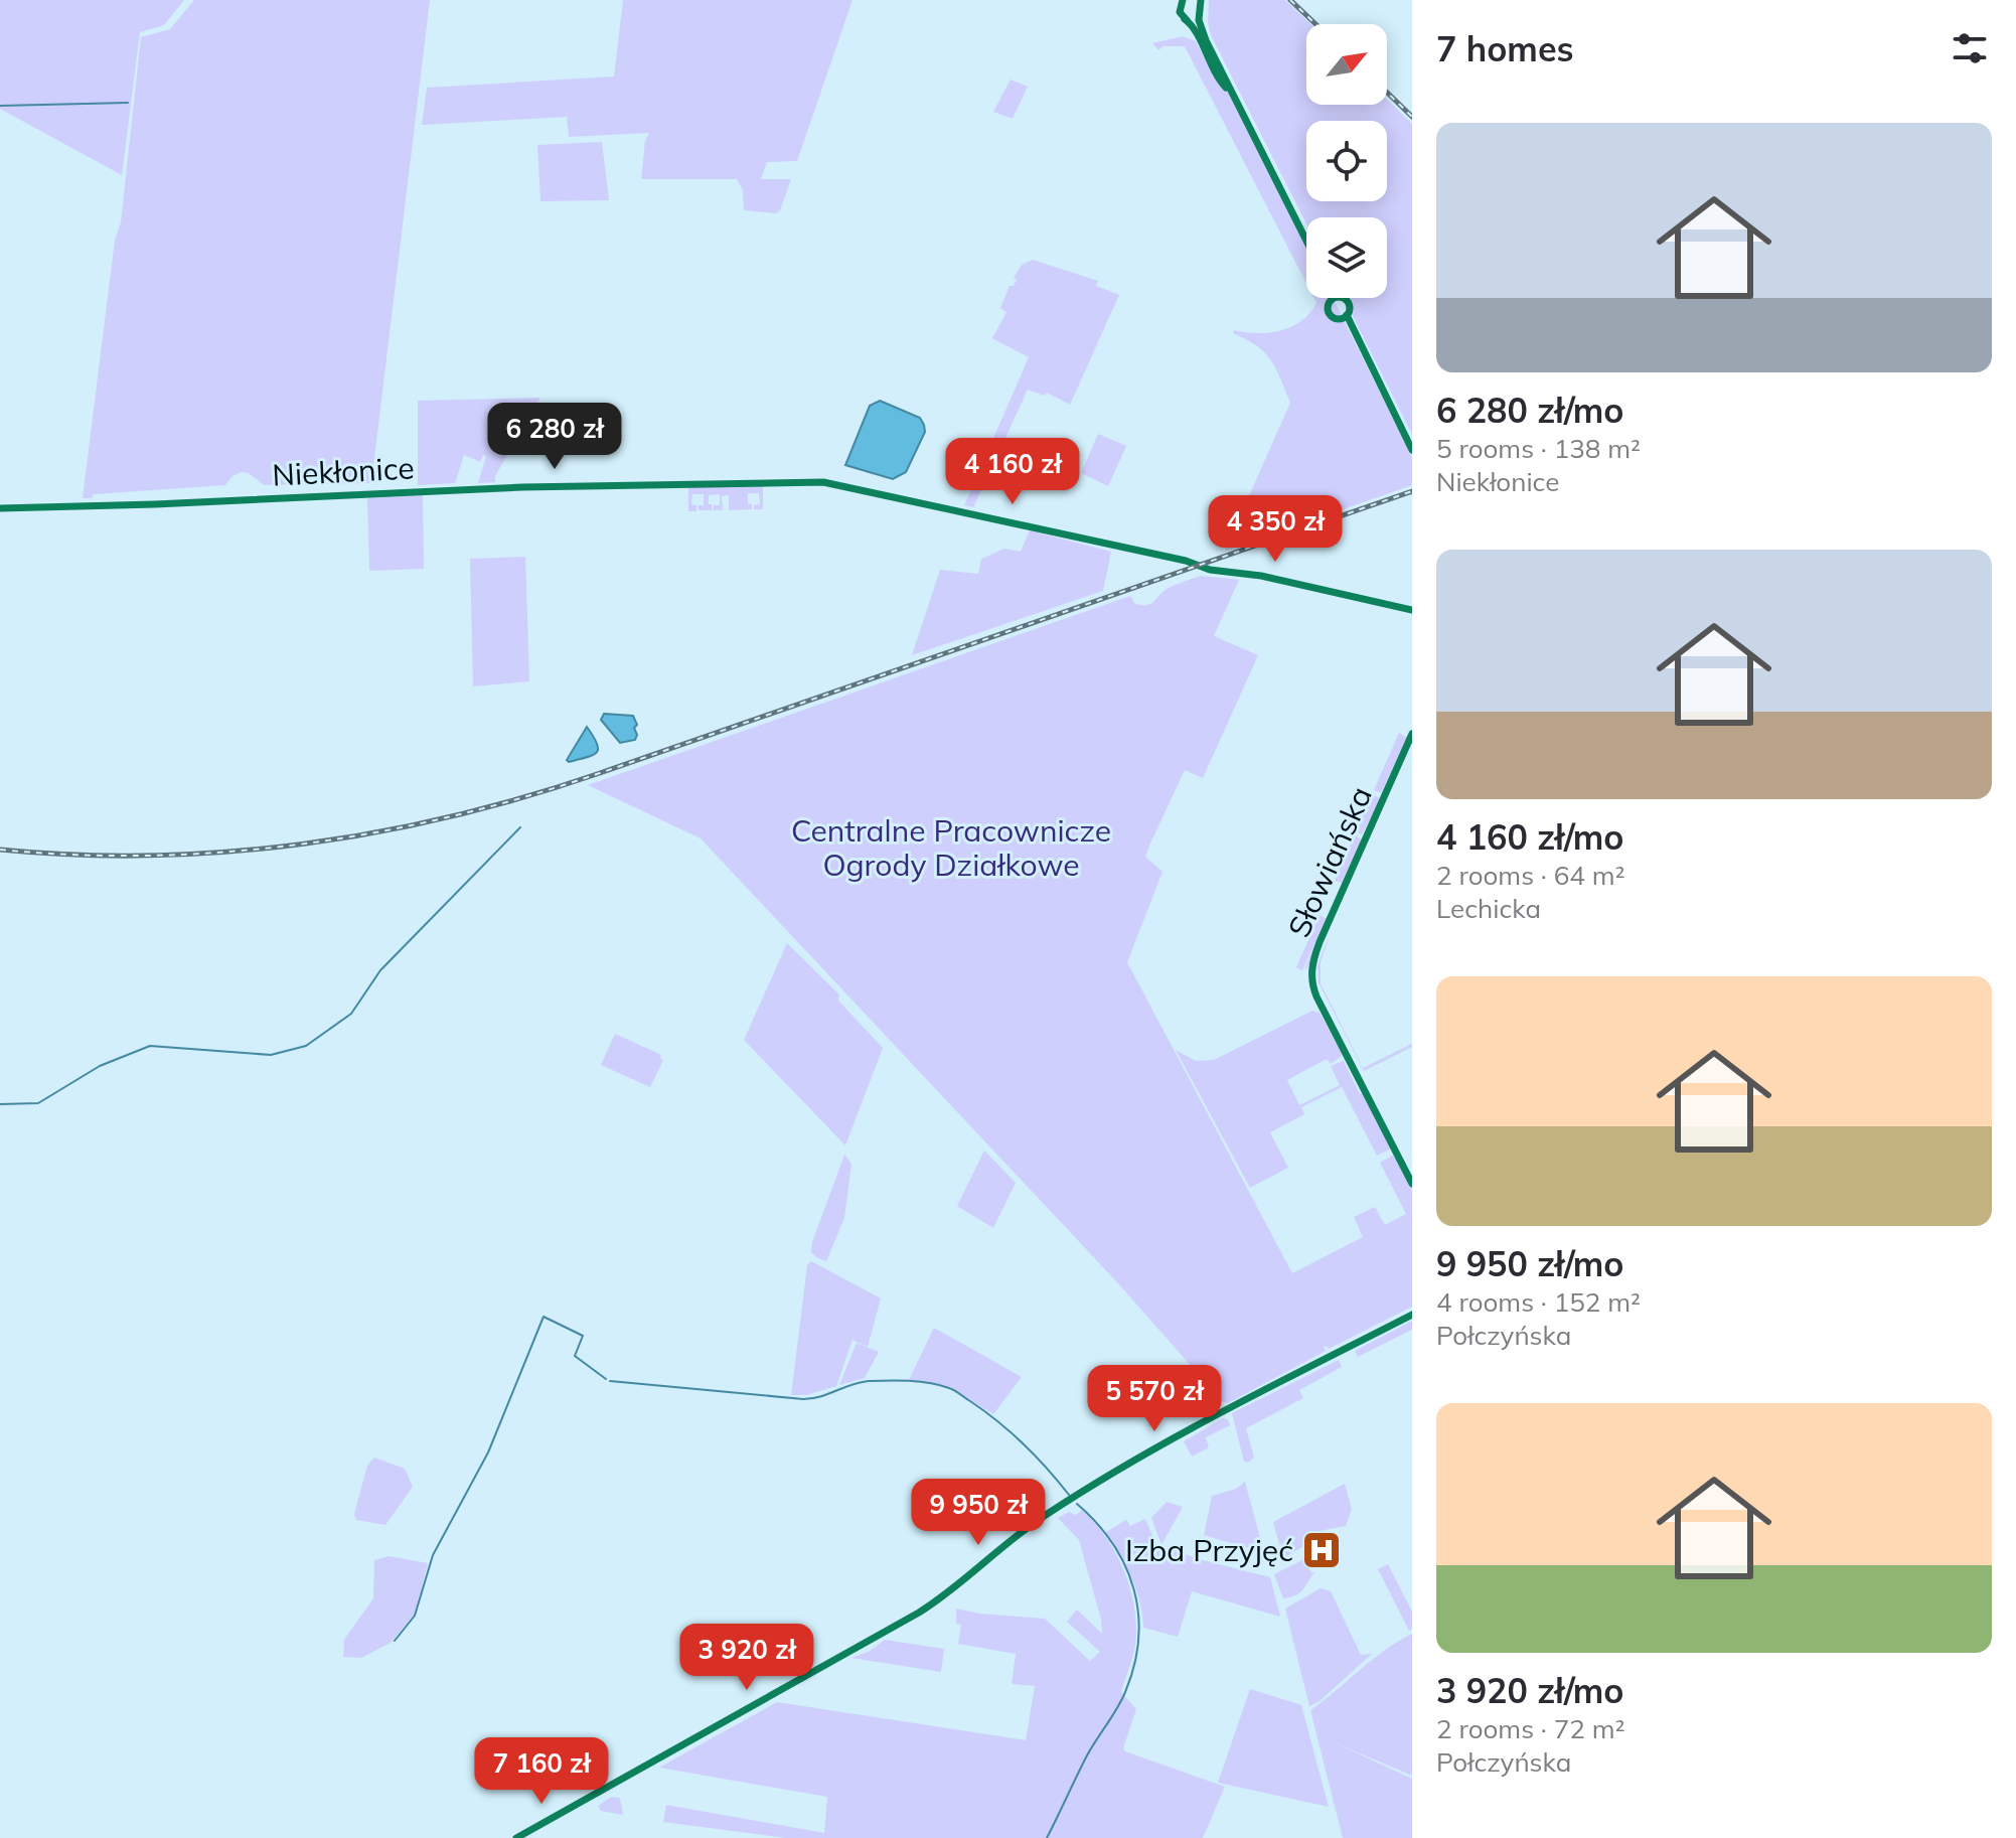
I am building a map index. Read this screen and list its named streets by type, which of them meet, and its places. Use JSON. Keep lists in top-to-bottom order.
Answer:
{
  "streets": {
    "main road": ["Niekłonice", "Słowiańska"]
  },
  "parks": ["Centralne Pracownicze Ogrody Działkowe"],
  "places": {
    "hospital": ["Izba Przyjęć"]
  },
  "north": "top right",
  "page": {
    "heading": "7 homes",
    "list": [
      {
        "name": "6 280 zł/mo",
        "note": "5 rooms · 138 m² · Niekłonice"
      },
      {
        "name": "4 160 zł/mo",
        "note": "2 rooms · 64 m² · Lechicka"
      },
      {
        "name": "9 950 zł/mo",
        "note": "4 rooms · 152 m² · Połczyńska"
      },
      {
        "name": "3 920 zł/mo",
        "note": "2 rooms · 72 m² · Połczyńska"
      }
    ],
    "price": [
      "6 280 zł",
      "4 160 zł",
      "4 350 zł",
      "5 570 zł",
      "9 950 zł",
      "3 920 zł",
      "7 160 zł"
    ]
  }
}
